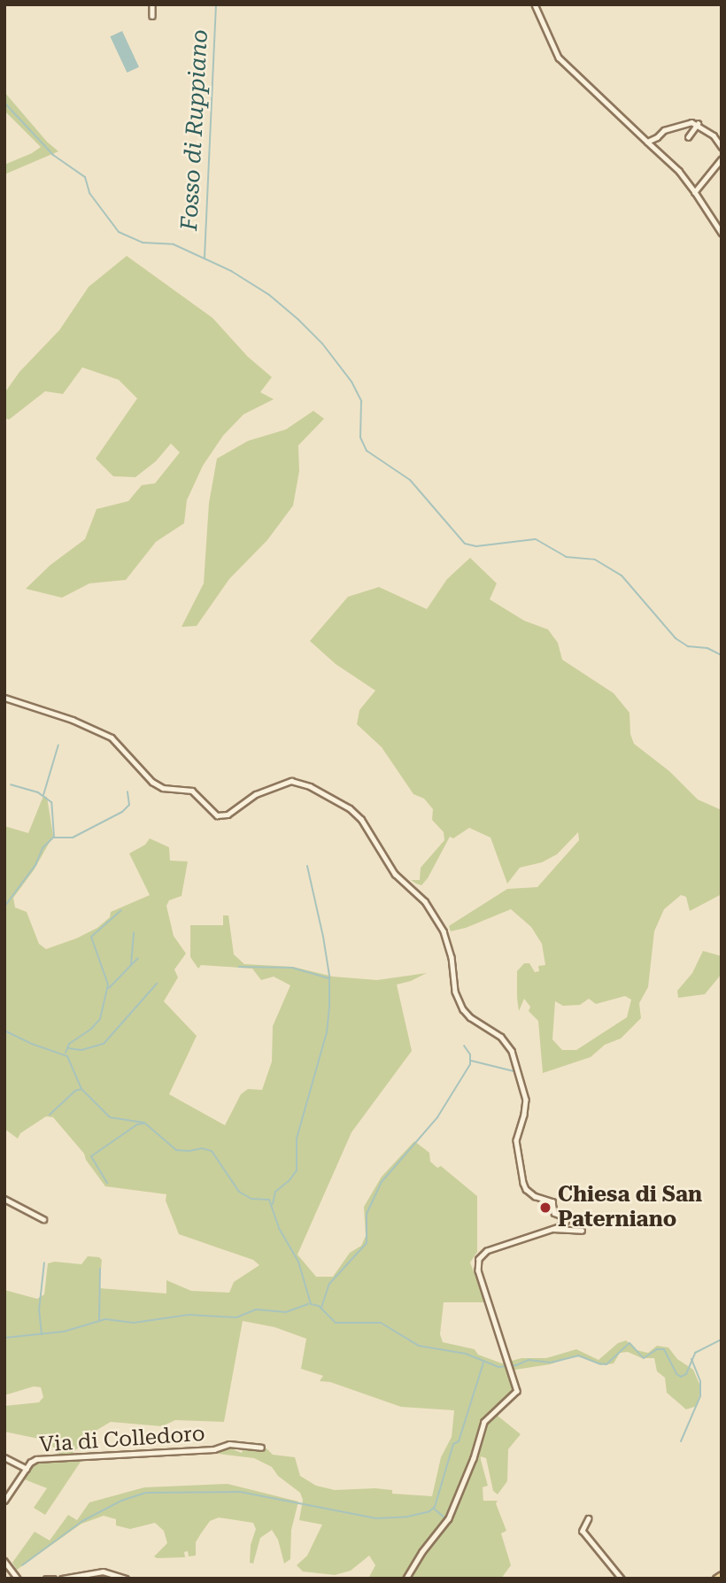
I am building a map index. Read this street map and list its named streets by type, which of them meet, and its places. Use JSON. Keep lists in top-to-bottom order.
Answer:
{
  "streets": {
    "street": ["Via di Colledoro"]
  },
  "water": ["Fosso di Ruppiano"],
  "places": ["Chiesa di San Paterniano"]
}
